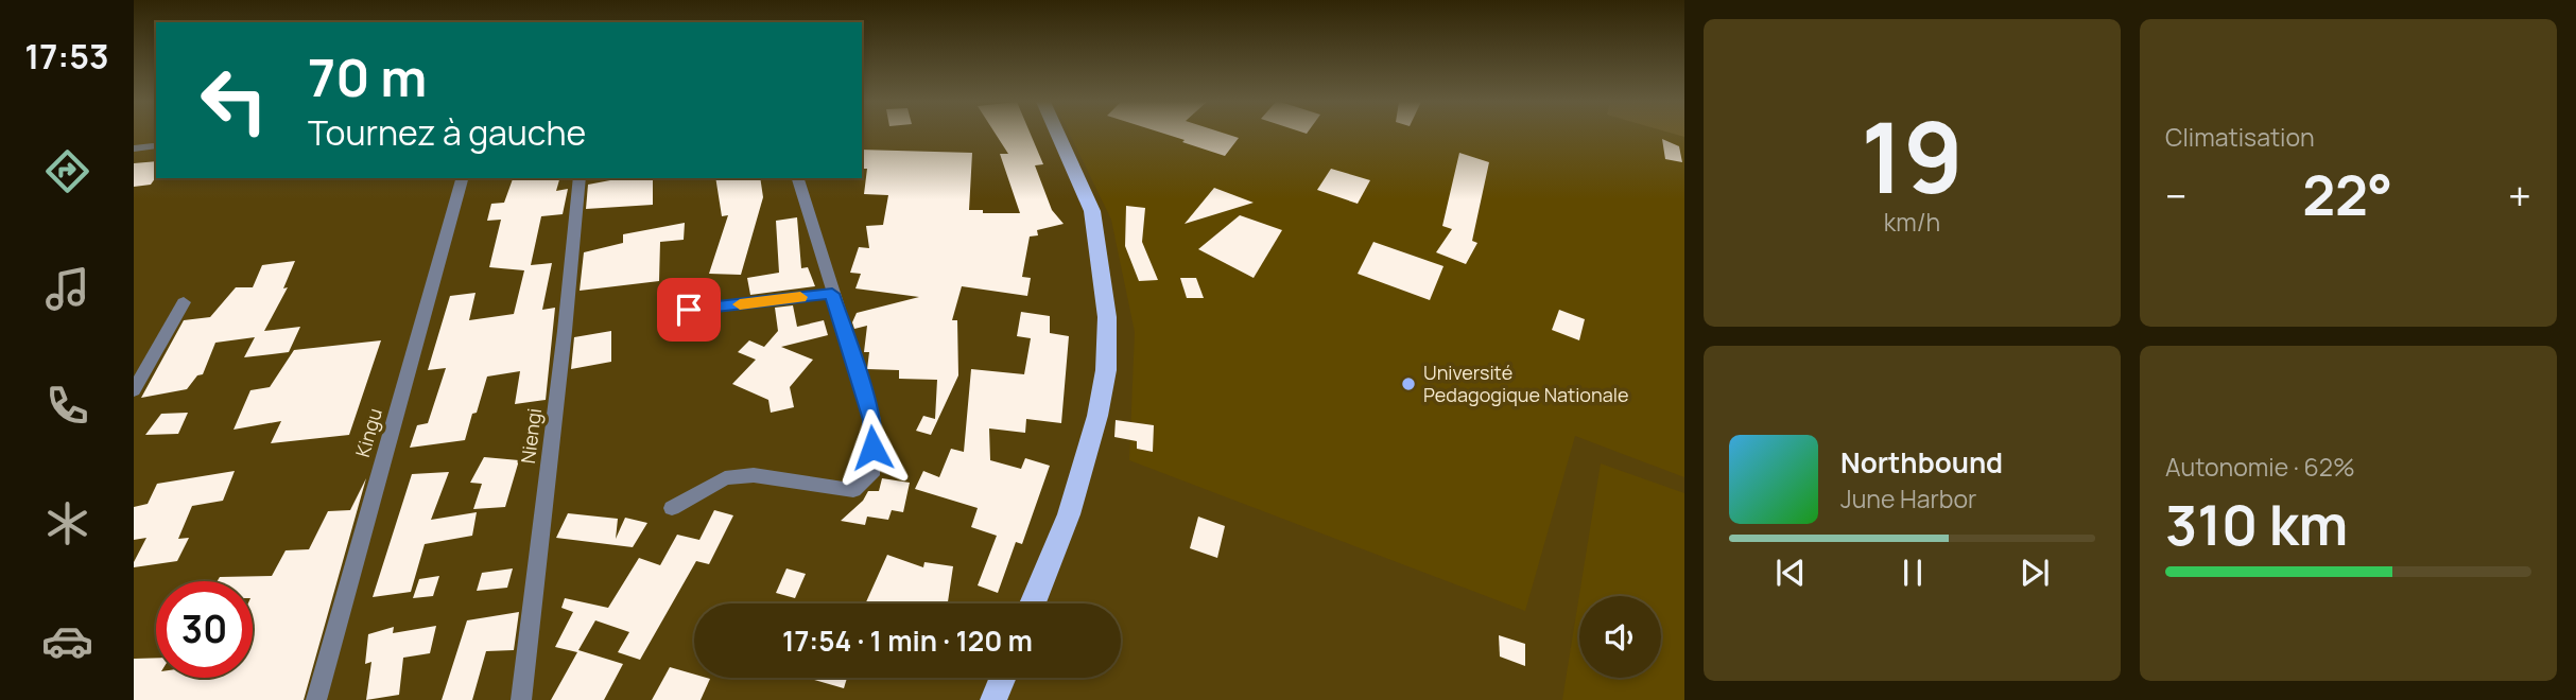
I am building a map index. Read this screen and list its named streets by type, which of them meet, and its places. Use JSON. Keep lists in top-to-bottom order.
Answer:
{
  "streets": {
    "street": ["Kingu", "Niengi"]
  },
  "places": ["Université Pedagogique Nationale"],
  "page": {
    "tabs": "17:53",
    "tile": [
      ["19", "km/h"],
      "Climatisation",
      ["Autonomie · 62%", "310 km"]
    ],
    "turn": ["70 m", "Tournez à gauche"],
    "heat": ["−", "22°", "+"],
    "song": ["Northbound", "June Harbor"],
    "limit": "30",
    "trip": "17:54 · 1 min · 120 m"
  }
}
